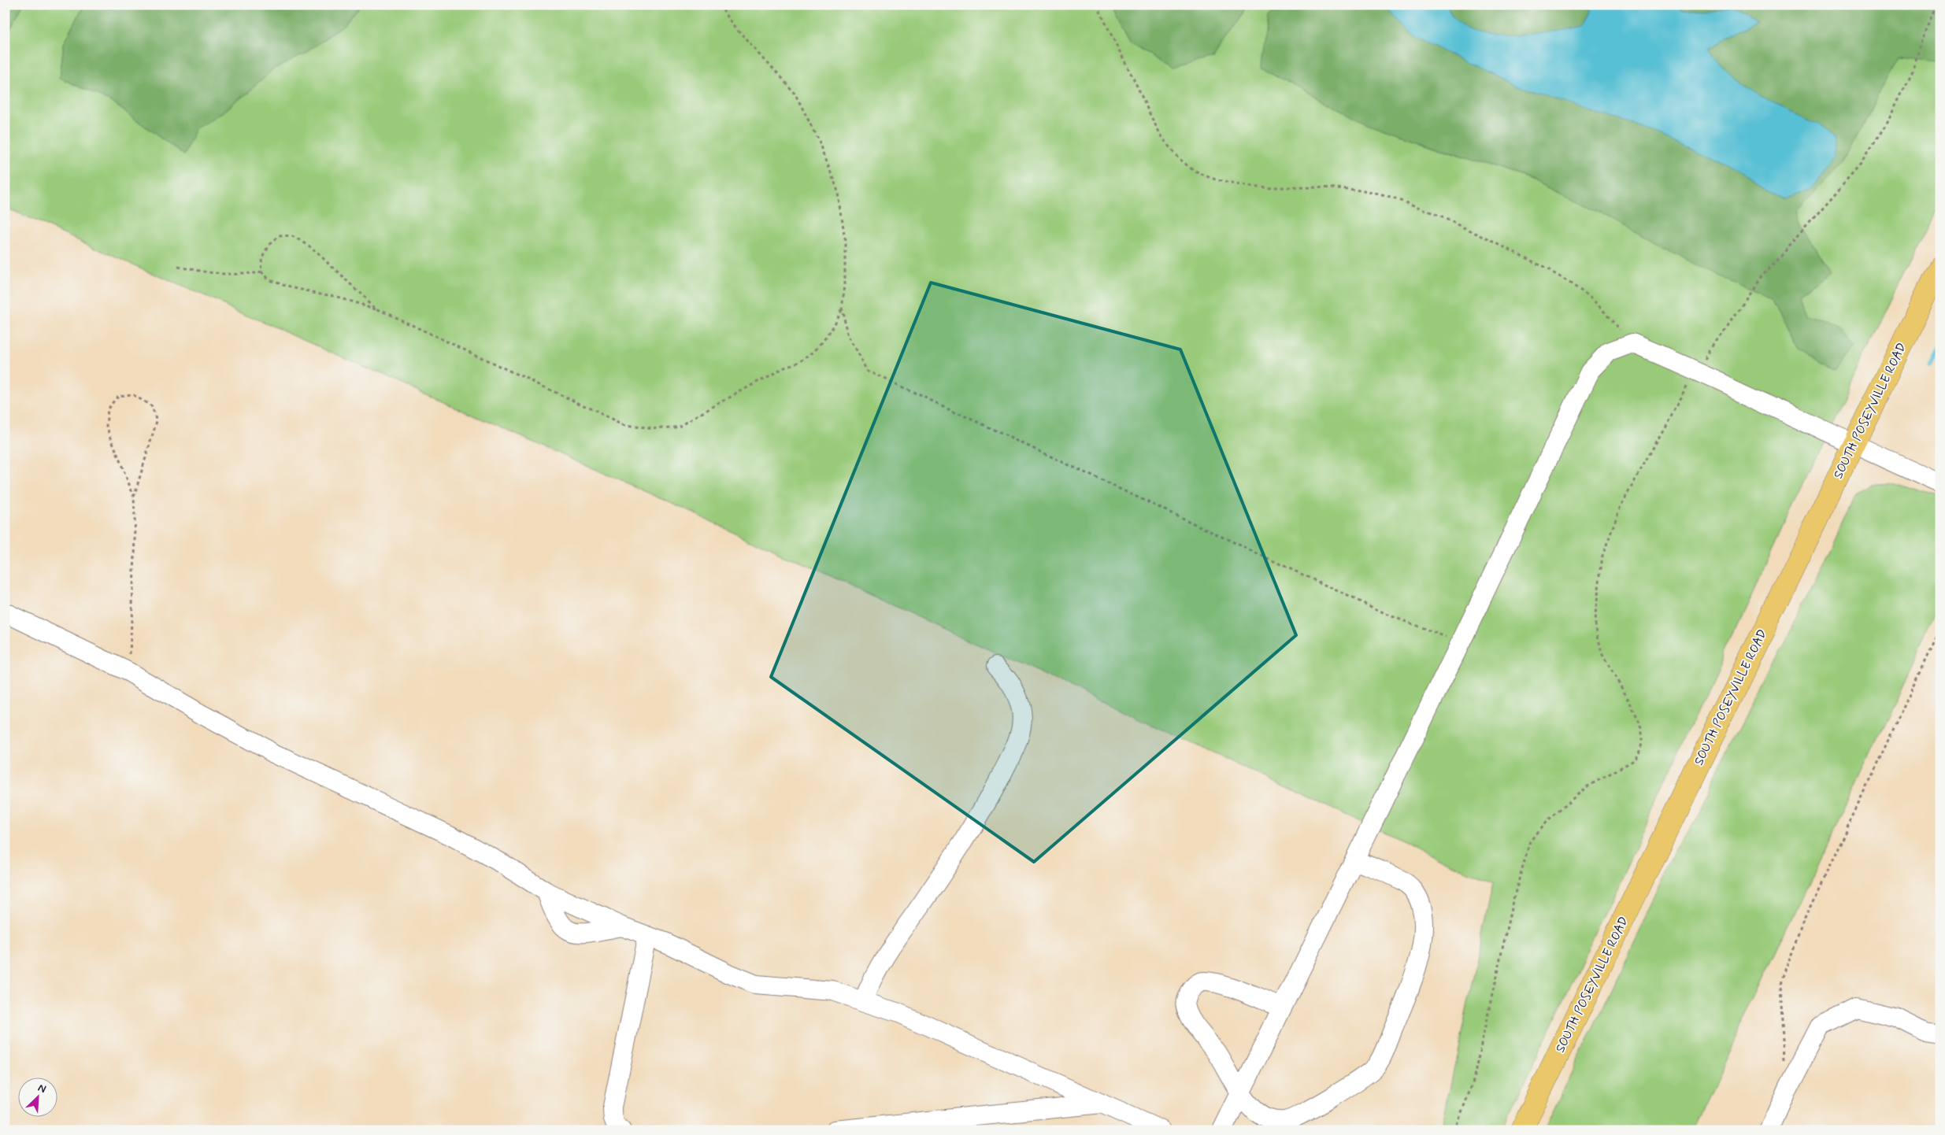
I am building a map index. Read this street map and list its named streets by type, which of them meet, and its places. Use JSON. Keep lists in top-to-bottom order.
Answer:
{
  "streets": {
    "main road": ["SOUTH POSEYVILLE ROAD"]
  },
  "north": "top right"
}
